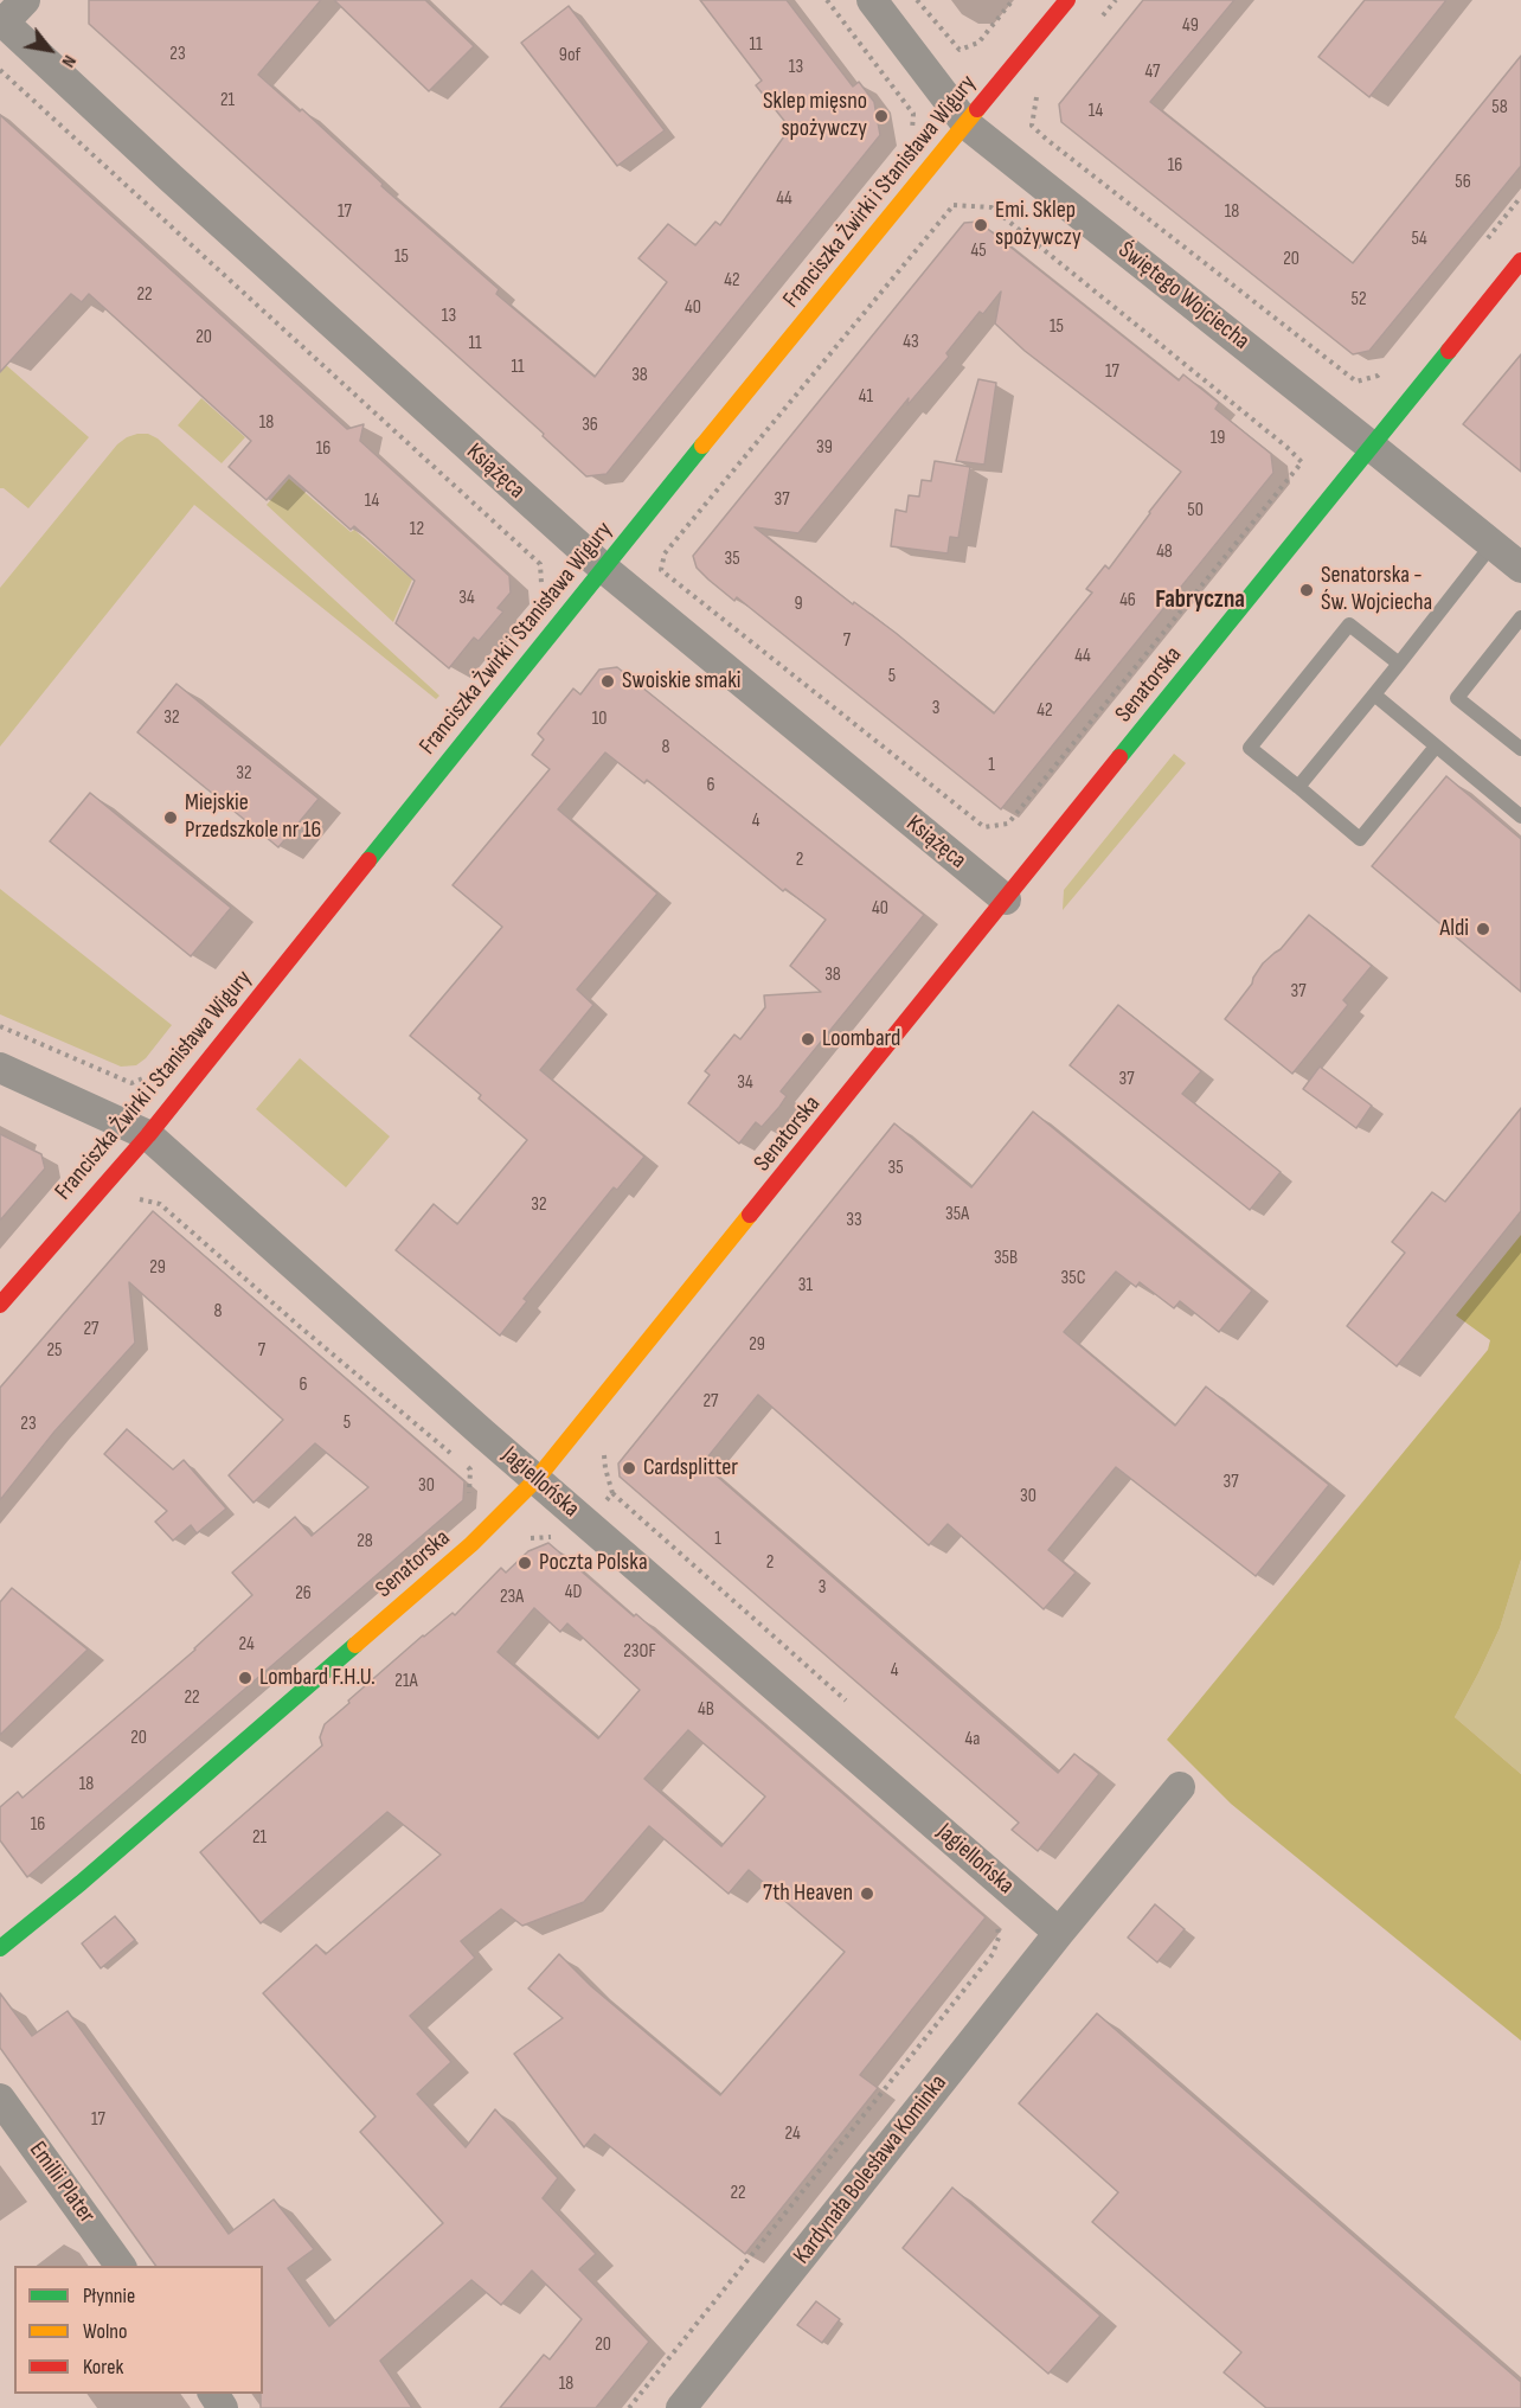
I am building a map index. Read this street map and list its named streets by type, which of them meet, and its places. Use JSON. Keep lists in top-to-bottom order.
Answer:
{
  "streets": {
    "street": [
      "Franciszka Żwirki i Stanisława Wigury",
      "Świętego Wojciecha",
      "Książęca",
      "Senatorska",
      "Jagiellońska",
      "Kardynała Bolesława Kominka",
      "Emilii Plater"
    ]
  },
  "crossings": [
    ["Franciszka Żwirki i Stanisława Wigury", "Świętego Wojciecha"],
    ["Franciszka Żwirki i Stanisława Wigury", "Książęca"],
    ["Franciszka Żwirki i Stanisława Wigury", "Jagiellońska"],
    ["Świętego Wojciecha", "Senatorska"],
    ["Książęca", "Senatorska"],
    ["Senatorska", "Jagiellońska"],
    ["Jagiellońska", "Kardynała Bolesława Kominka"]
  ],
  "districts": ["Fabryczna"],
  "places": [
    "Sklep mięsno spożywczy",
    "Emi. Sklep spożywczy",
    "Senatorska - Św. Wojciecha",
    "Swoiskie smaki",
    "Miejskie Przedszkole nr 16",
    "Aldi",
    "Loombard",
    "Cardsplitter",
    "Poczta Polska",
    "Lombard F.H.U.",
    "7th Heaven"
  ],
  "house_numbers": [
    "49",
    "11",
    "23",
    "9of",
    "13",
    "47",
    "21",
    "58",
    "14",
    "16",
    "56",
    "44",
    "17",
    "18",
    "54",
    "45",
    "15",
    "20",
    "42",
    "22",
    "52",
    "40",
    "13",
    "15",
    "20",
    "43",
    "11",
    "11",
    "17",
    "38",
    "41",
    "18",
    "36",
    "19",
    "39",
    "16",
    "37",
    "14",
    "50",
    "12",
    "48",
    "35",
    "34",
    "46",
    "9",
    "7",
    "44",
    "5",
    "3",
    "42",
    "32",
    "10",
    "8",
    "1",
    "32",
    "6",
    "4",
    "2",
    "40",
    "38",
    "37",
    "37",
    "34",
    "35",
    "32",
    "35A",
    "33",
    "35B",
    "29",
    "35C",
    "31",
    "8",
    "27",
    "29",
    "25",
    "7",
    "6",
    "27",
    "5",
    "23",
    "37",
    "30",
    "30",
    "1",
    "28",
    "2",
    "3",
    "4D",
    "26",
    "23A",
    "24",
    "23OF",
    "4",
    "21A",
    "22",
    "4B",
    "20",
    "4a",
    "18",
    "16",
    "21",
    "17",
    "24",
    "22",
    "20",
    "18"
  ],
  "legend": ["Płynnie", "Wolno", "Korek"],
  "north": "bottom right"
}
